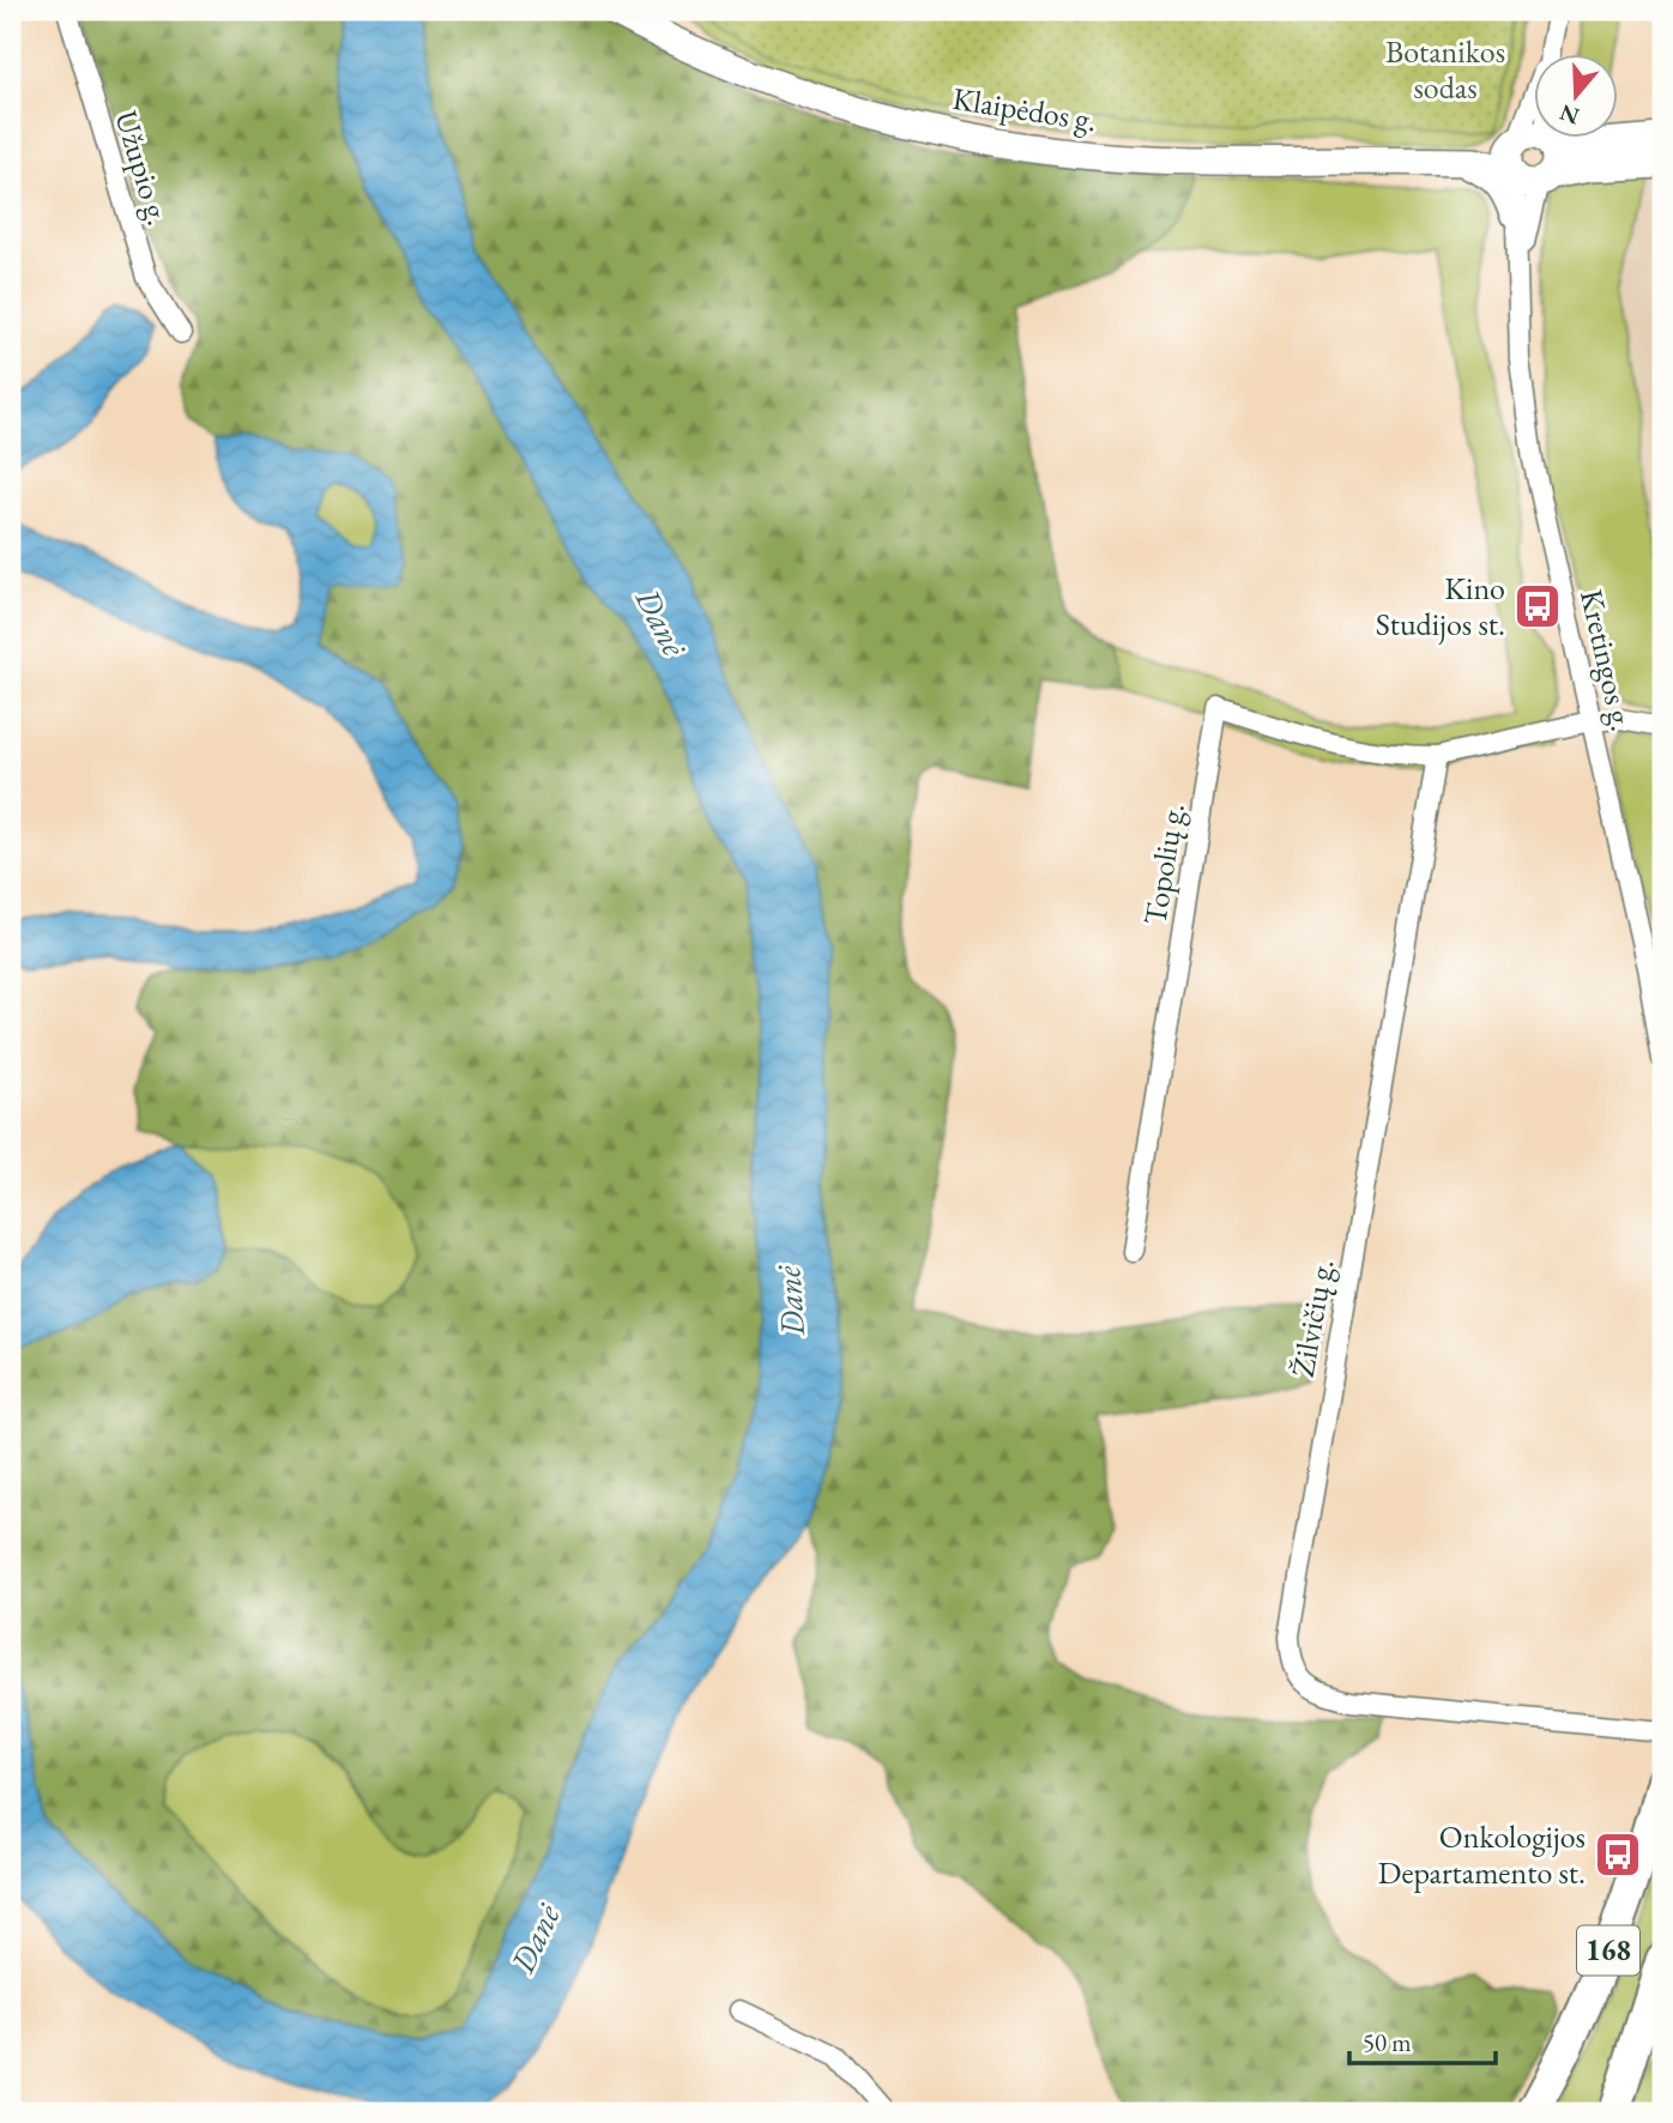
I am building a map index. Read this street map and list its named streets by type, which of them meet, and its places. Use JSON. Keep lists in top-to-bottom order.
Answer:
{
  "streets": {
    "main road": ["Klaipėdos g.", "168"],
    "street": [
      "Užupio g.",
      "Kretingos g.",
      "Topolių g.",
      "Žilvičių g."
    ]
  },
  "crossings": [
    ["Klaipėdos g.", "Kretingos g."],
    ["Topolių g.", "Žilvičių g."]
  ],
  "water": ["Danė"],
  "parks": ["Botanikos sodas"],
  "places": {
    "bus stop": ["Kino Studijos st.", "Onkologijos Departamento st."]
  },
  "scale_bar": "50 m",
  "north": "bottom"
}
